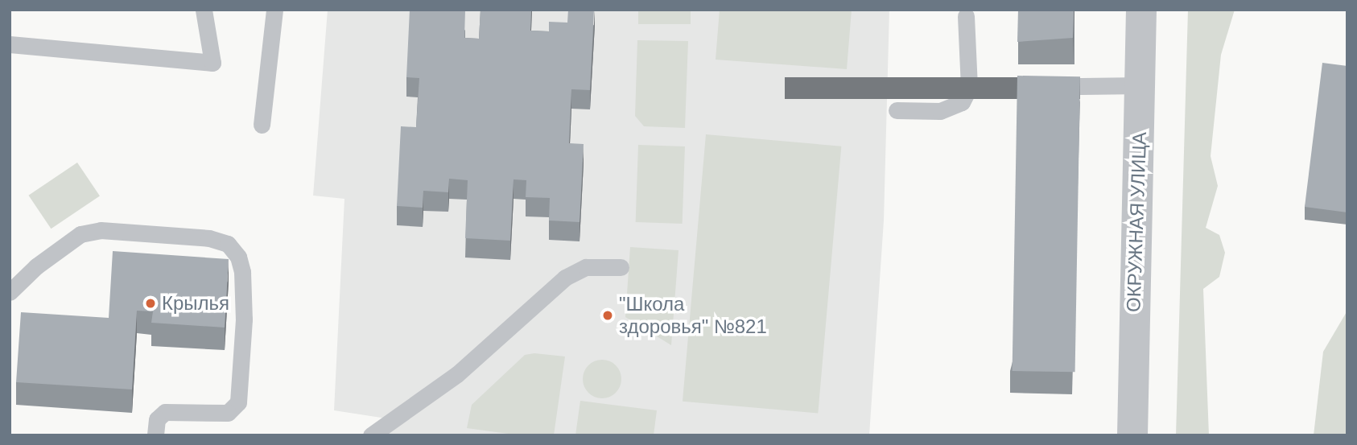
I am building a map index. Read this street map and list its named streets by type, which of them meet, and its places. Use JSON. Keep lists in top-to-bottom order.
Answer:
{
  "streets": {
    "street": ["ОКРУЖНАЯ УЛИЦА"]
  },
  "places": ["Крылья", "\"Школа здоровья\" №821"]
}
